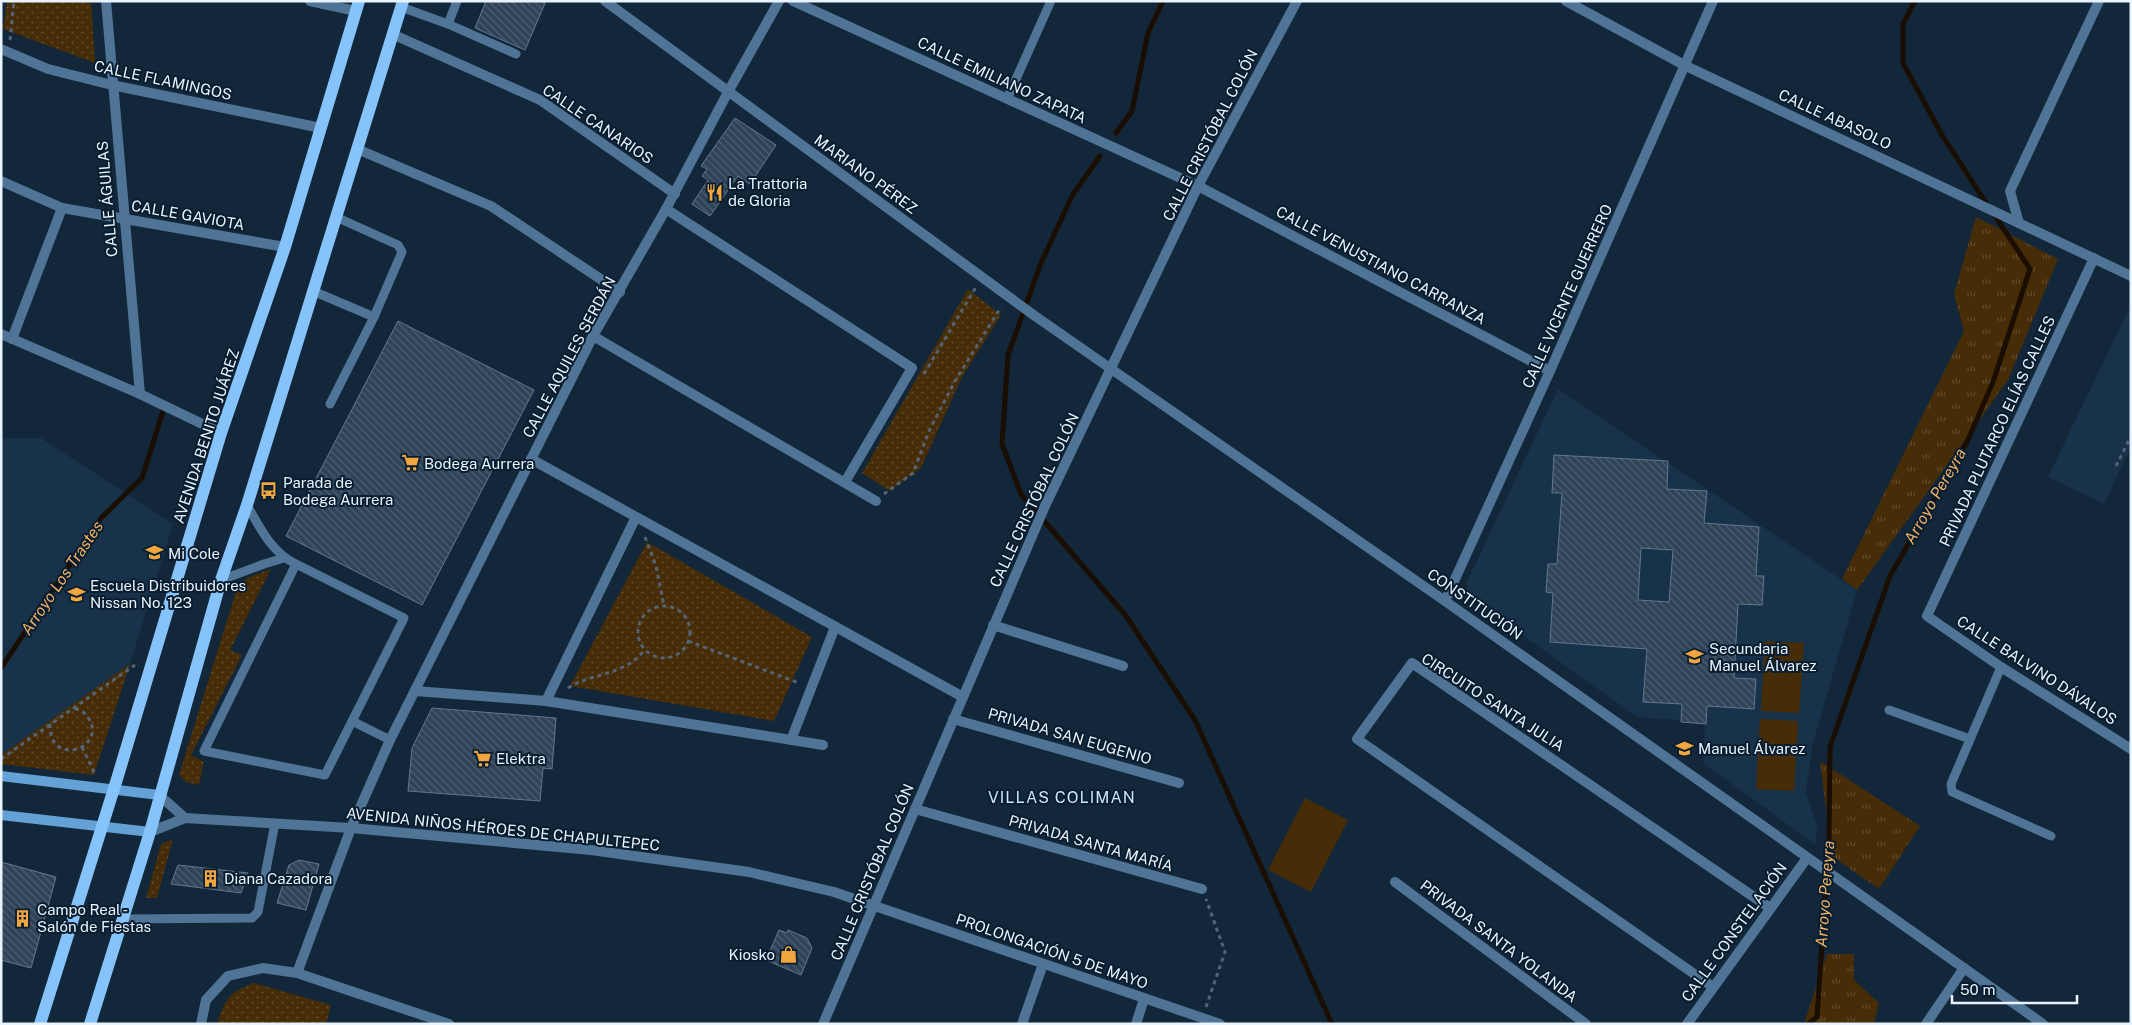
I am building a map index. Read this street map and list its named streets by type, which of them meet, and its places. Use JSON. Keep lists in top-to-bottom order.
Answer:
{
  "streets": {
    "main road": ["AVENIDA BENITO JUÁREZ", "AVENIDA NIÑOS HÉROES DE CHAPULTEPEC"],
    "street": [
      "CALLE FLAMINGOS",
      "CALLE EMILIANO ZAPATA",
      "CALLE ABASOLO",
      "CALLE CANARIOS",
      "CALLE CRISTÓBAL COLÓN",
      "MARIANO PÉREZ",
      "CALLE ÁGUILAS",
      "CALLE GAVIOTA",
      "CALLE VENUSTIANO CARRANZA",
      "CALLE VICENTE GUERRERO",
      "CALLE AQUILES SERDÁN",
      "PRIVADA PLUTARCO ELÍAS CALLES",
      "CONSTITUCIÓN",
      "CALLE BALVINO DÁVALOS",
      "CIRCUITO SANTA JULIA",
      "PRIVADA SAN EUGENIO",
      "PRIVADA SANTA MARÍA",
      "CALLE CONSTELACIÓN",
      "PRIVADA SANTA YOLANDA",
      "PROLONGACIÓN 5 DE MAYO"
    ]
  },
  "crossings": [
    ["CALLE FLAMINGOS", "CALLE ÁGUILAS"],
    ["CALLE FLAMINGOS", "AVENIDA BENITO JUÁREZ"],
    ["CALLE EMILIANO ZAPATA", "CALLE CRISTÓBAL COLÓN"],
    ["CALLE EMILIANO ZAPATA", "CALLE VENUSTIANO CARRANZA"],
    ["CALLE ABASOLO", "CALLE VICENTE GUERRERO"],
    ["CALLE ABASOLO", "PRIVADA PLUTARCO ELÍAS CALLES"],
    ["CALLE CANARIOS", "CALLE AQUILES SERDÁN"],
    ["CALLE CRISTÓBAL COLÓN", "MARIANO PÉREZ"],
    ["CALLE CRISTÓBAL COLÓN", "CALLE VENUSTIANO CARRANZA"],
    ["CALLE CRISTÓBAL COLÓN", "CONSTITUCIÓN"],
    ["CALLE CRISTÓBAL COLÓN", "PRIVADA SAN EUGENIO"],
    ["CALLE CRISTÓBAL COLÓN", "AVENIDA NIÑOS HÉROES DE CHAPULTEPEC"],
    ["CALLE CRISTÓBAL COLÓN", "PRIVADA SANTA MARÍA"],
    ["CALLE CRISTÓBAL COLÓN", "PROLONGACIÓN 5 DE MAYO"],
    ["MARIANO PÉREZ", "CALLE AQUILES SERDÁN"],
    ["MARIANO PÉREZ", "CONSTITUCIÓN"],
    ["CALLE ÁGUILAS", "CALLE GAVIOTA"],
    ["CALLE GAVIOTA", "AVENIDA BENITO JUÁREZ"],
    ["CALLE VENUSTIANO CARRANZA", "CALLE VICENTE GUERRERO"],
    ["CALLE VICENTE GUERRERO", "CONSTITUCIÓN"],
    ["CALLE AQUILES SERDÁN", "AVENIDA NIÑOS HÉROES DE CHAPULTEPEC"],
    ["PRIVADA PLUTARCO ELÍAS CALLES", "CALLE BALVINO DÁVALOS"],
    ["AVENIDA BENITO JUÁREZ", "AVENIDA NIÑOS HÉROES DE CHAPULTEPEC"],
    ["CONSTITUCIÓN", "CALLE CONSTELACIÓN"],
    ["CIRCUITO SANTA JULIA", "CALLE CONSTELACIÓN"],
    ["AVENIDA NIÑOS HÉROES DE CHAPULTEPEC", "PROLONGACIÓN 5 DE MAYO"]
  ],
  "districts": ["VILLAS COLIMAN"],
  "water": ["Arroyo Pereyra", "Arroyo Los Trastes"],
  "places": {
    "restaurant": ["La Trattoria de Gloria"],
    "supermarket": ["Bodega Aurrera", "Elektra"],
    "bus stop": ["Parada de Bodega Aurrera"],
    "school or university": [
      "Mi Cole",
      "Escuela Distribuidores Nissan No. 123",
      "Secundaria Manuel Álvarez",
      "Manuel Álvarez"
    ],
    "building": ["Diana Cazadora", "Campo Real - Salón de Fiestas"],
    "shop": ["Kiosko"]
  },
  "scale_bar": "50 m"
}
